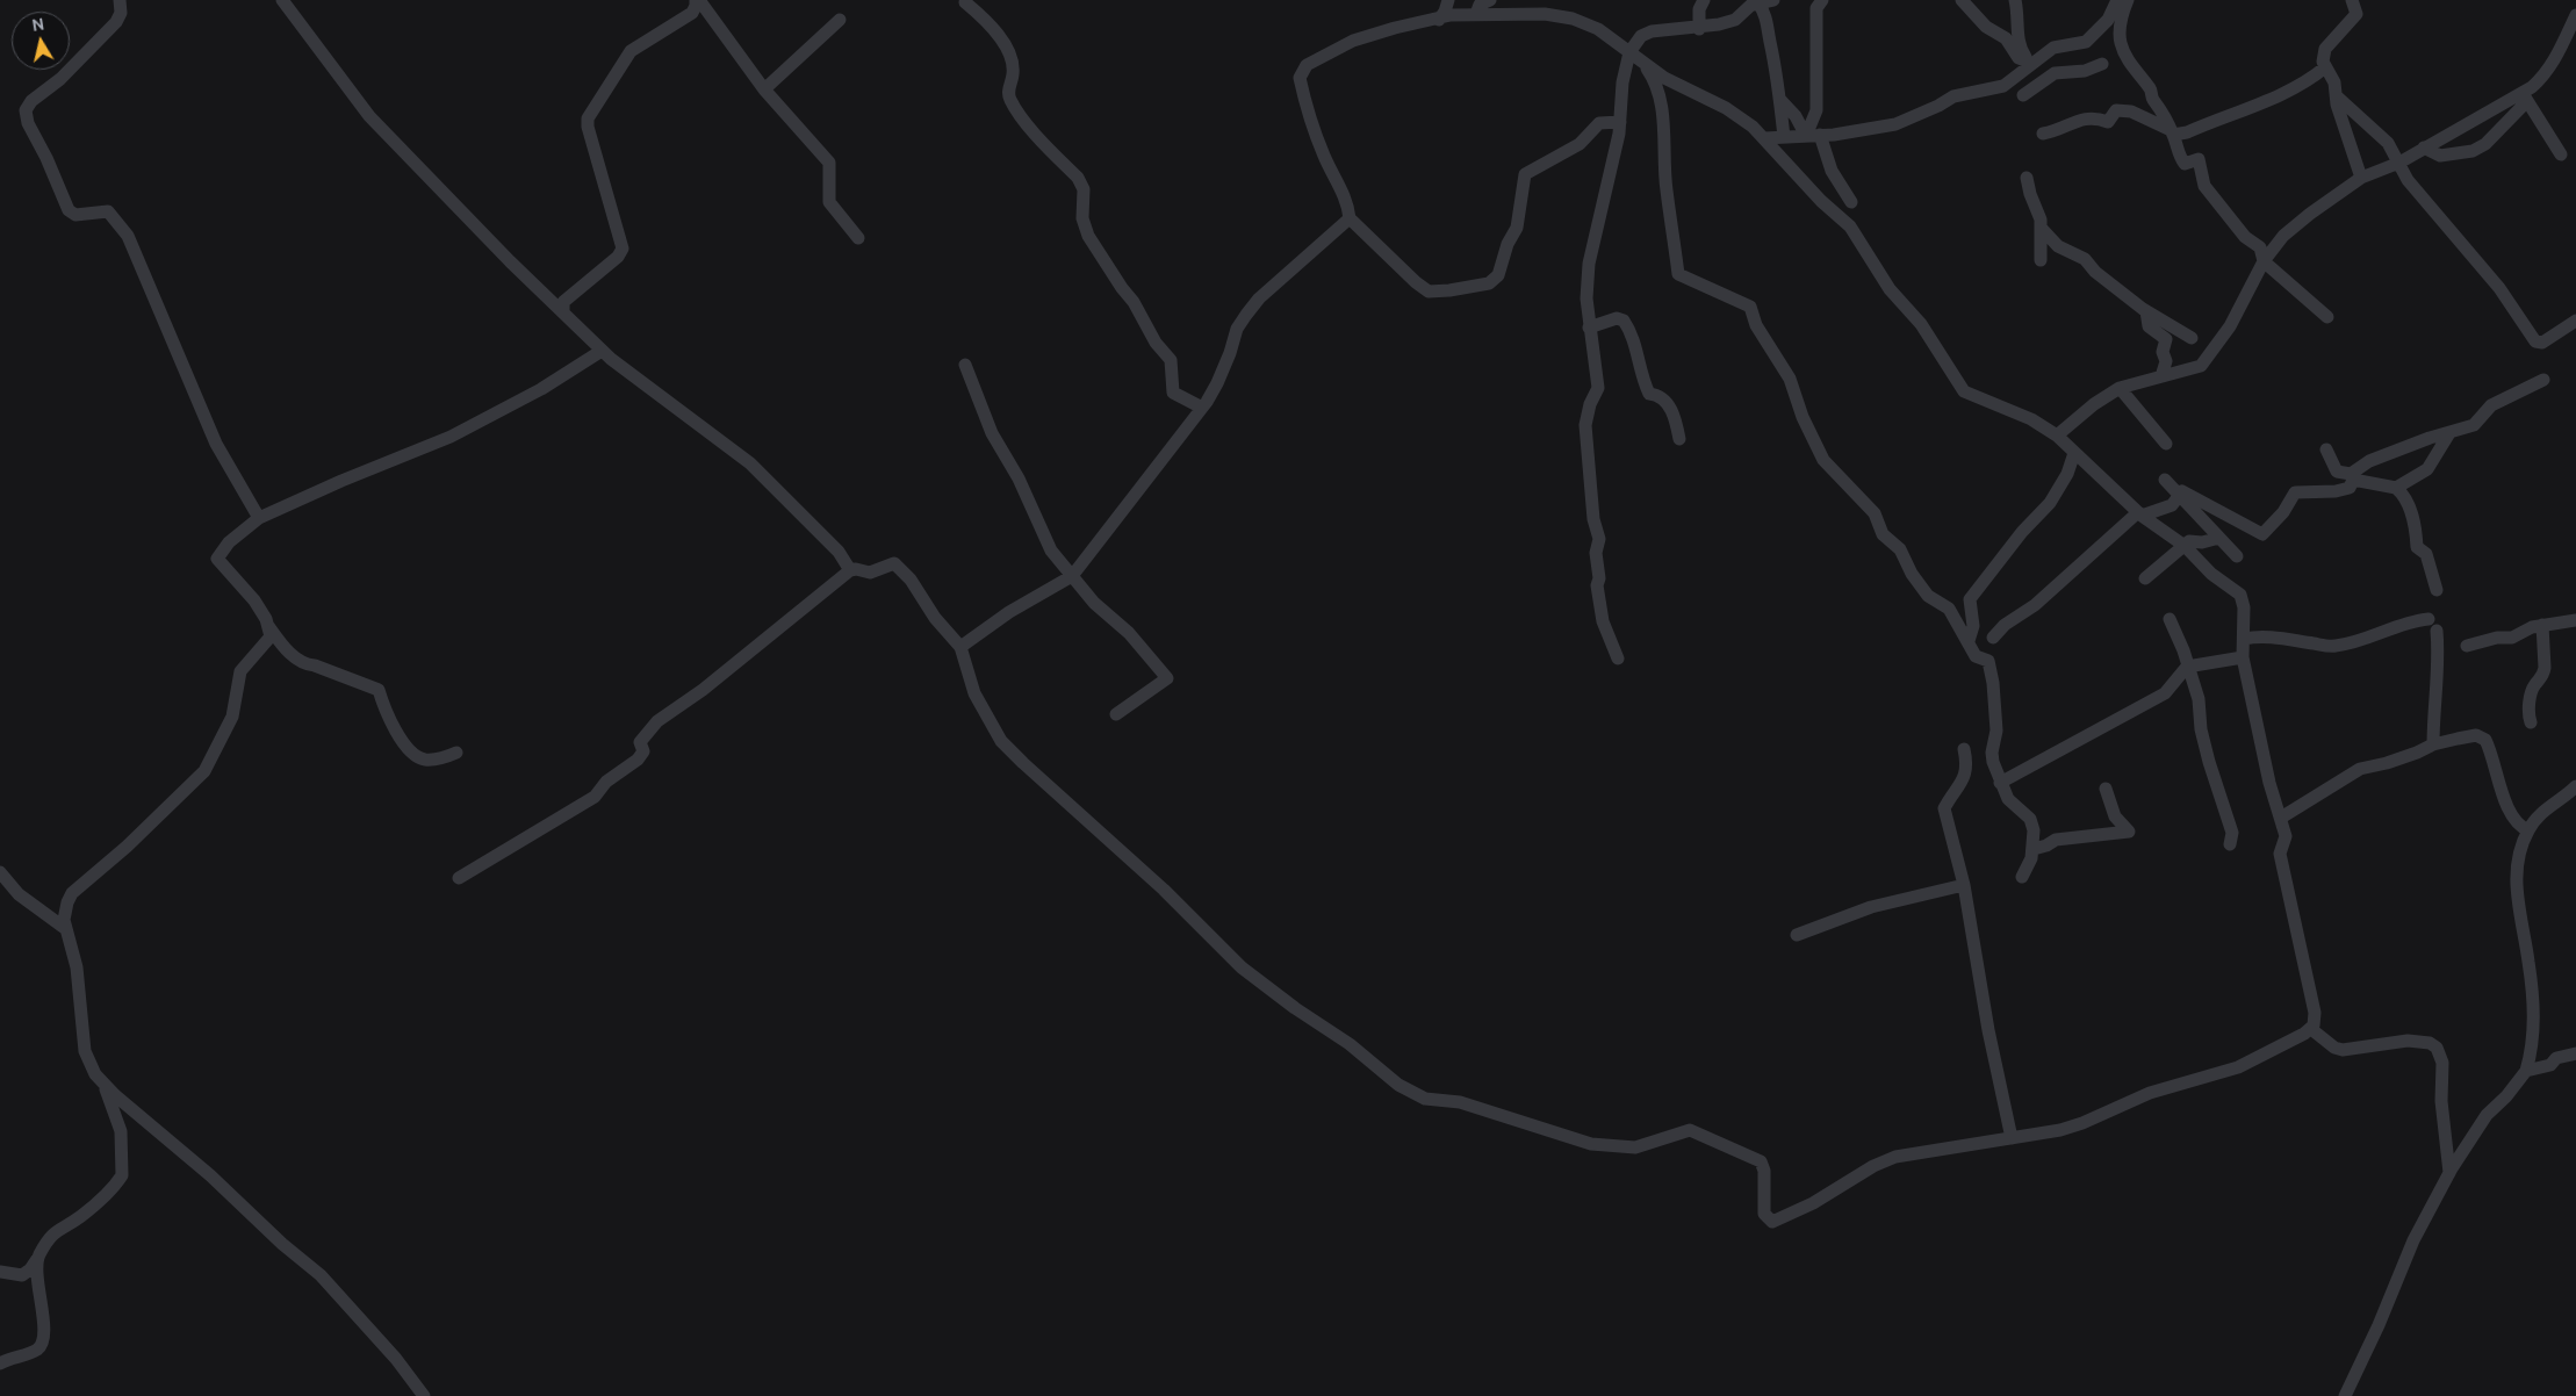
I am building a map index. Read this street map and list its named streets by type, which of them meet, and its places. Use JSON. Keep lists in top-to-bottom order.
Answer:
{
  "north": "top"
}
